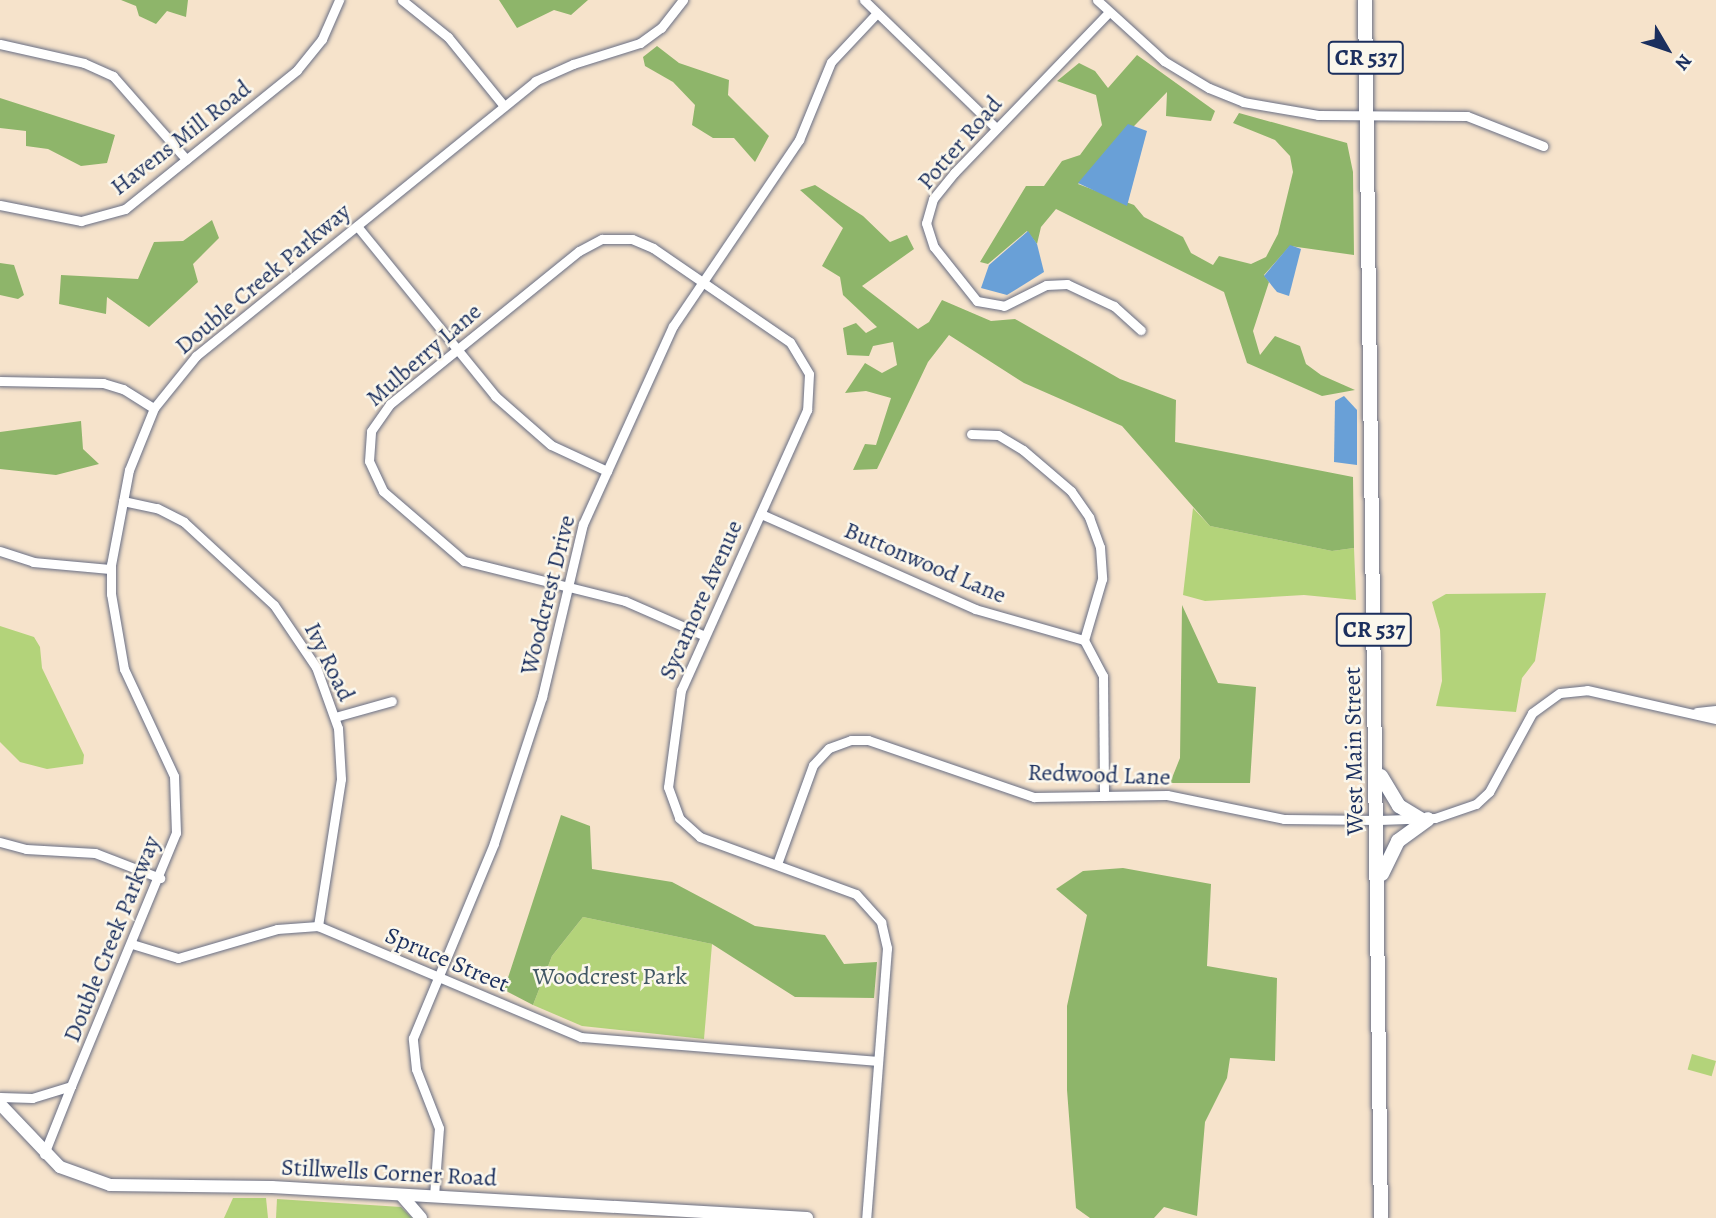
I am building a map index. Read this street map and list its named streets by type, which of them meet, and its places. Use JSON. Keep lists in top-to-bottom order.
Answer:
{
  "streets": {
    "main road": ["CR 537", "West Main Street"],
    "street": [
      "Havens Mill Road",
      "Potter Road",
      "Double Creek Parkway",
      "Mulberry Lane",
      "Buttonwood Lane",
      "Woodcrest Drive",
      "Sycamore Avenue",
      "Ivy Road",
      "Redwood Lane",
      "Spruce Street",
      "Stillwells Corner Road"
    ]
  },
  "crossings": [
    ["CR 537", "West Main Street"],
    ["Double Creek Parkway", "Ivy Road"],
    ["Double Creek Parkway", "Spruce Street"],
    ["Double Creek Parkway", "Stillwells Corner Road"],
    ["Mulberry Lane", "Woodcrest Drive"],
    ["Mulberry Lane", "Sycamore Avenue"],
    ["Buttonwood Lane", "Sycamore Avenue"],
    ["Woodcrest Drive", "Sycamore Avenue"],
    ["Woodcrest Drive", "Spruce Street"],
    ["Woodcrest Drive", "Stillwells Corner Road"],
    ["Sycamore Avenue", "Redwood Lane"],
    ["Sycamore Avenue", "Spruce Street"],
    ["Ivy Road", "Spruce Street"],
    ["West Main Street", "Redwood Lane"]
  ],
  "parks": ["Woodcrest Park"],
  "north": "bottom right"
}
